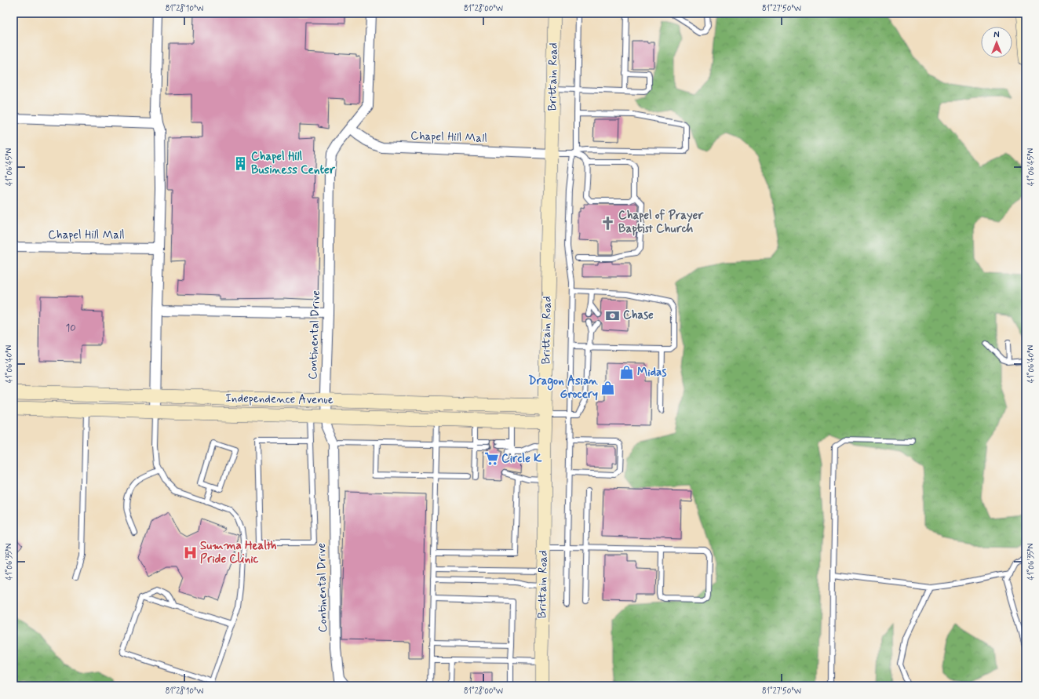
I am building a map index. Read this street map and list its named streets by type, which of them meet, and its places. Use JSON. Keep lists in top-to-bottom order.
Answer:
{
  "streets": {
    "street": [
      "Brittain Road",
      "Chapel Hill Mall",
      "Continental Drive",
      "Independence Avenue"
    ]
  },
  "crossings": [
    ["Brittain Road", "Chapel Hill Mall"],
    ["Brittain Road", "Independence Avenue"],
    ["Chapel Hill Mall", "Continental Drive"],
    ["Continental Drive", "Independence Avenue"]
  ],
  "places": {
    "building": ["Chapel Hill Business Center"],
    "church": ["Chapel of Prayer Baptist Church"],
    "bank": ["Chase"],
    "shop": ["Midas", "Dragon Asian Grocery"],
    "supermarket": ["Circle K"],
    "hospital": ["Summa Health Pride Clinic"]
  },
  "house_numbers": ["10"],
  "north": "top",
  "coordinates": [
    "81°28'10\"W",
    "81°28'00\"W",
    "81°27'50\"W",
    "41°06'45\"N",
    "41°06'40\"N",
    "41°06'35\"N"
  ]
}
